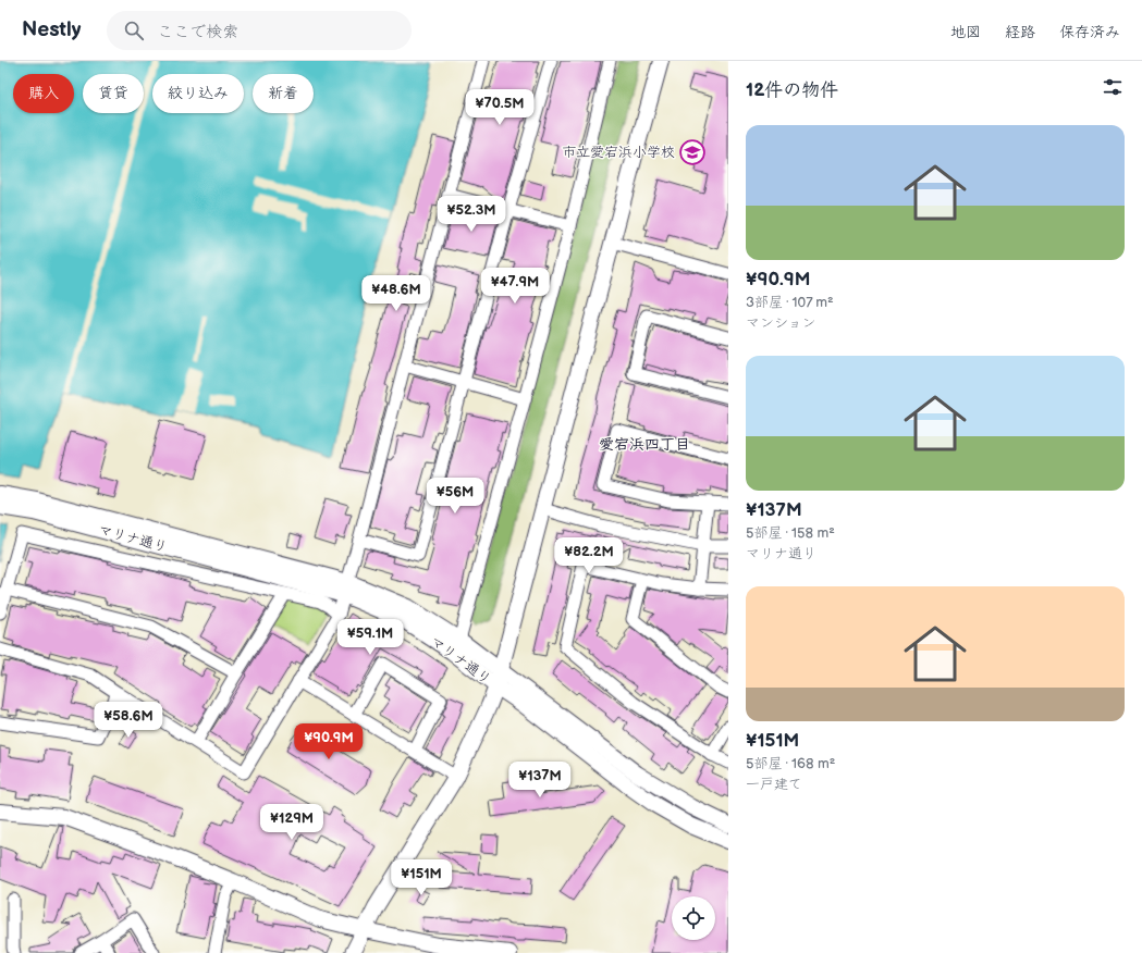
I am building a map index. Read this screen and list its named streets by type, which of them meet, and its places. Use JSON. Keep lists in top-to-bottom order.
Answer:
{
  "streets": {
    "street": ["マリナ通り"]
  },
  "districts": ["愛宕浜四丁目"],
  "places": {
    "school or university": ["市立愛宕浜小学校"]
  },
  "page": {
    "header": "Nestly",
    "search": "ここで検索",
    "nav": ["地図", "経路", "保存済み"],
    "heading": "12件の物件",
    "chip": [
      "購入",
      "賃貸",
      "絞り込み",
      "新着"
    ],
    "price": [
      "¥70.5M",
      "¥52.3M",
      "¥47.9M",
      "¥48.6M",
      "¥56M",
      "¥82.2M",
      "¥59.1M",
      "¥58.6M",
      "¥90.9M",
      "¥137M",
      "¥129M",
      "¥151M"
    ],
    "list": [
      {
        "name": "¥90.9M",
        "note": "3部屋 · 107 m² · マンション"
      },
      {
        "name": "¥137M",
        "note": "5部屋 · 158 m² · マリナ通り"
      },
      {
        "name": "¥151M",
        "note": "5部屋 · 168 m² · 一戸建て"
      }
    ]
  }
}
